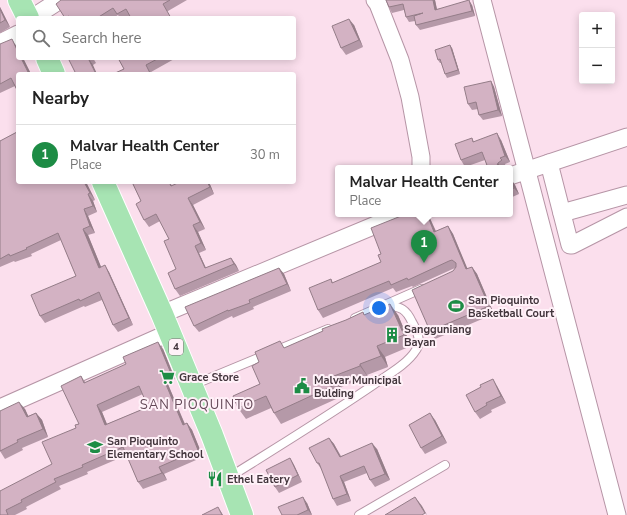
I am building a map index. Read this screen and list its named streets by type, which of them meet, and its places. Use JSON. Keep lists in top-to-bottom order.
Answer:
{
  "streets": {
    "highway": ["4"]
  },
  "districts": ["SAN PIOQUINTO"],
  "places": {
    "sports": ["San Pioquinto Basketball Court"],
    "building": ["Sangguniang Bayan"],
    "supermarket": ["Grace Store"],
    "public building": ["Malvar Municipal Bulding"],
    "school or university": ["San Pioquinto Elementary School"],
    "restaurant": ["Ethel Eatery"]
  },
  "page": {
    "map_buttons": ["+", "−"],
    "search": "Search here",
    "heading": "Nearby",
    "list": [
      {
        "mark": "1",
        "name": "Malvar Health Center",
        "note": "Place",
        "value": "30 m"
      }
    ],
    "popup": ["Malvar Health Center", "Place"],
    "pins": "1"
  }
}
